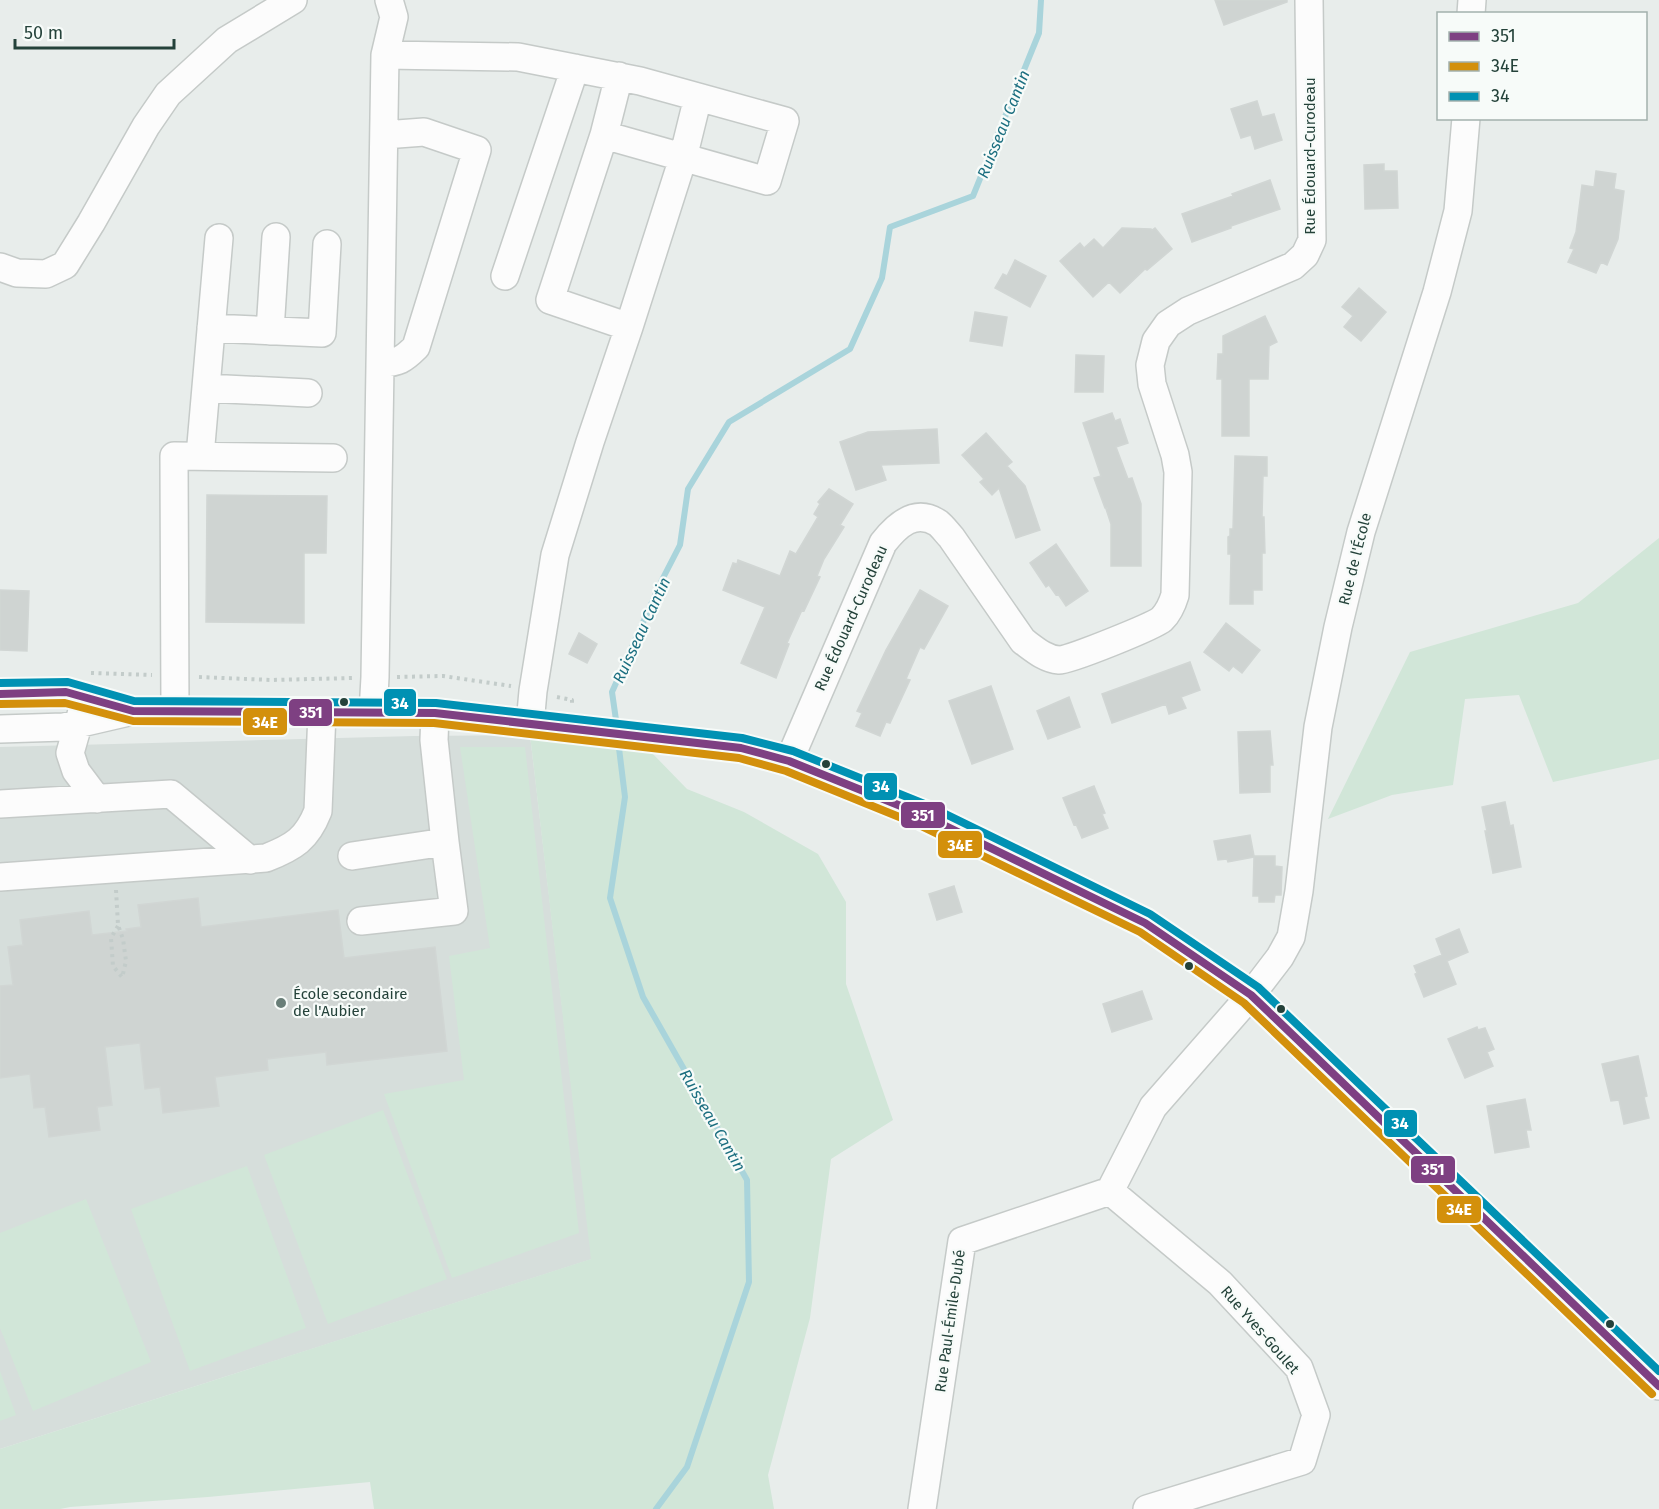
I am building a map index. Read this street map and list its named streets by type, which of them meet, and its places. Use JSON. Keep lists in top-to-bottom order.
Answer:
{
  "streets": {
    "street": [
      "Rue Édouard-Curodeau",
      "Rue de l'École",
      "Rue Paul-Émile-Dubé",
      "Rue Yves-Goulet"
    ]
  },
  "crossings": [
    ["Rue Paul-Émile-Dubé", "Rue Yves-Goulet"]
  ],
  "water": ["Ruisseau Cantin"],
  "places": ["École secondaire de l'Aubier"],
  "lines": ["transit line 34", "transit line 351", "transit line 34E"],
  "legend": ["351", "34E", "34"],
  "scale_bar": "50 m"
}
